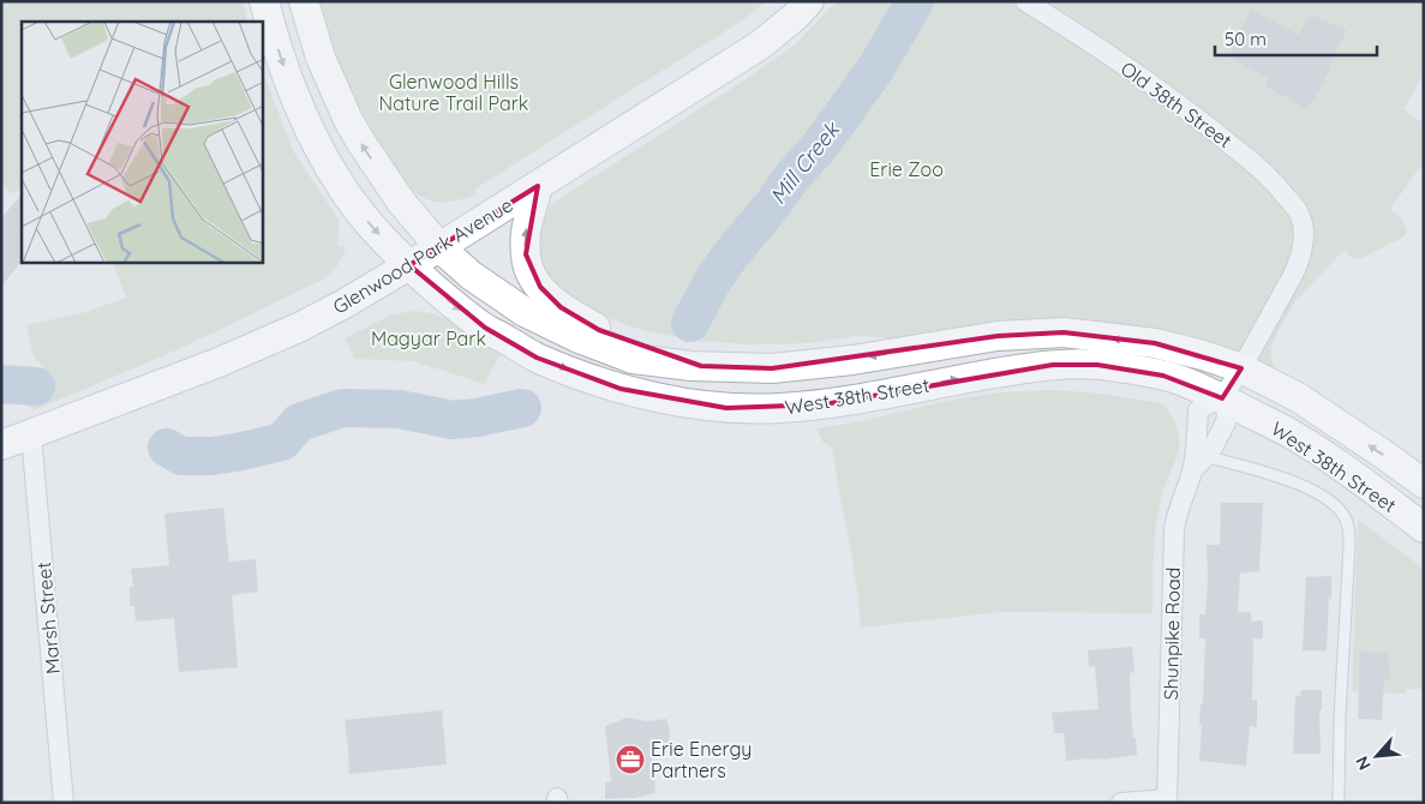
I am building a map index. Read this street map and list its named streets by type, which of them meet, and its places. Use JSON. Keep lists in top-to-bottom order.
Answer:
{
  "streets": {
    "main road": ["Glenwood Park Avenue", "West 38th Street"],
    "street": ["Old 38th Street", "Marsh Street", "Shunpike Road"]
  },
  "crossings": [
    ["Old 38th Street", "Shunpike Road"],
    ["Glenwood Park Avenue", "West 38th Street"],
    ["Glenwood Park Avenue", "Marsh Street"],
    ["West 38th Street", "Shunpike Road"]
  ],
  "water": ["Mill Creek"],
  "parks": ["Glenwood Hills Nature Trail Park", "Erie Zoo", "Magyar Park"],
  "places": {
    "office": ["Erie Energy Partners"]
  },
  "scale_bar": "50 m",
  "north": "bottom left"
}
